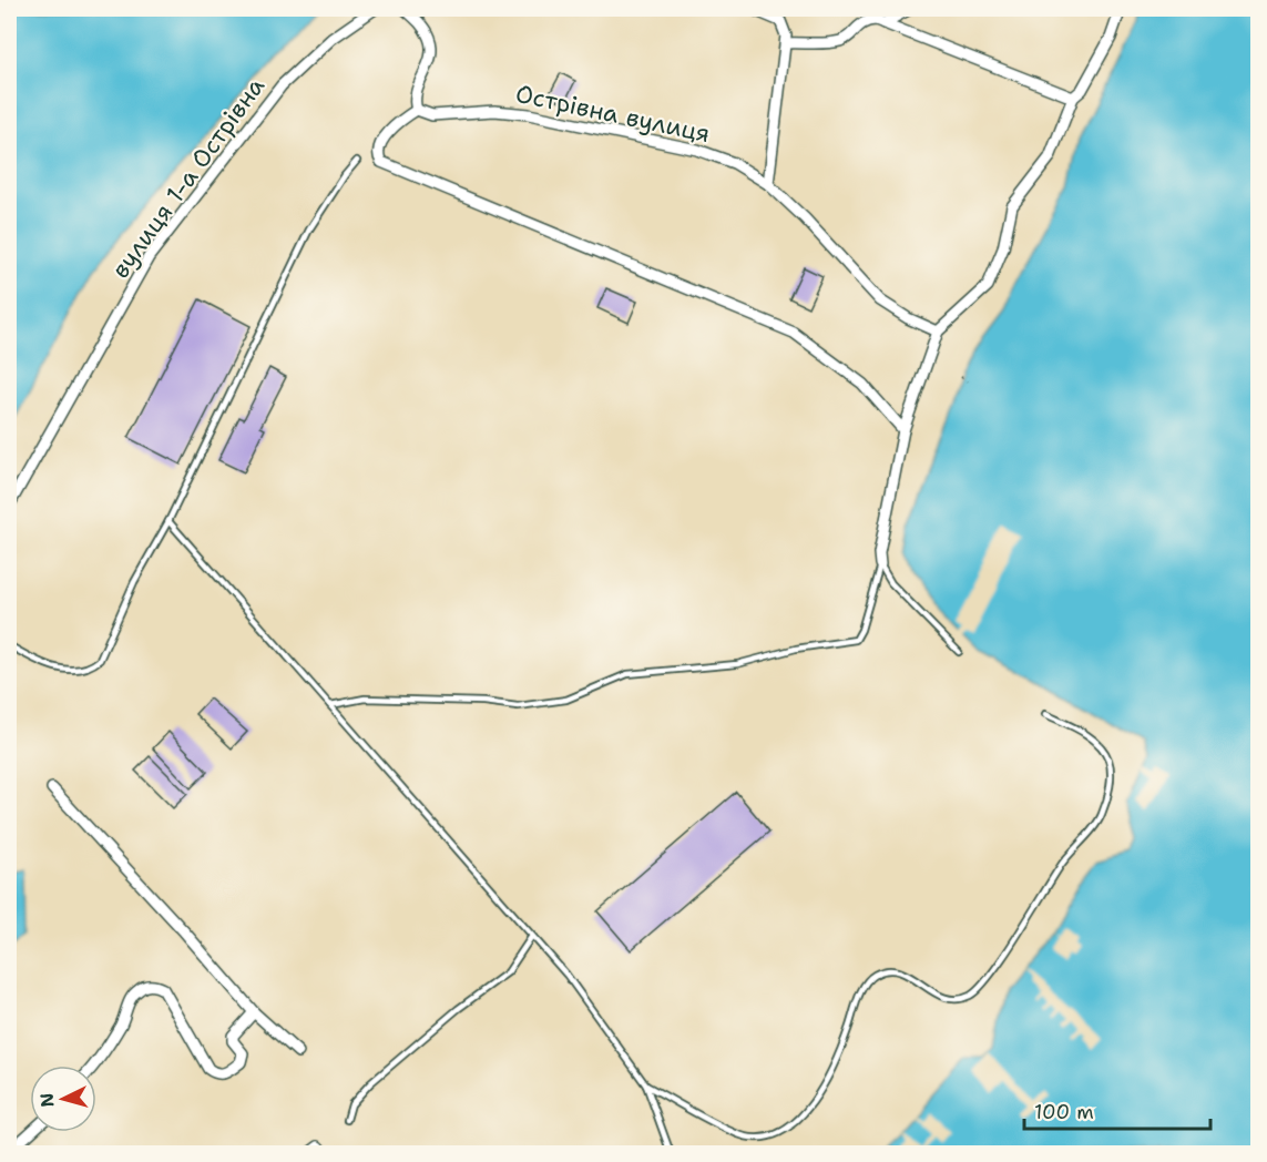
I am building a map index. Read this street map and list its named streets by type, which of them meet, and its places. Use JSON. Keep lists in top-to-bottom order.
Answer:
{
  "streets": {
    "street": ["Острівна вулиця", "вулиця 1-а Острівна"]
  },
  "scale_bar": "100 m",
  "north": "left"
}
